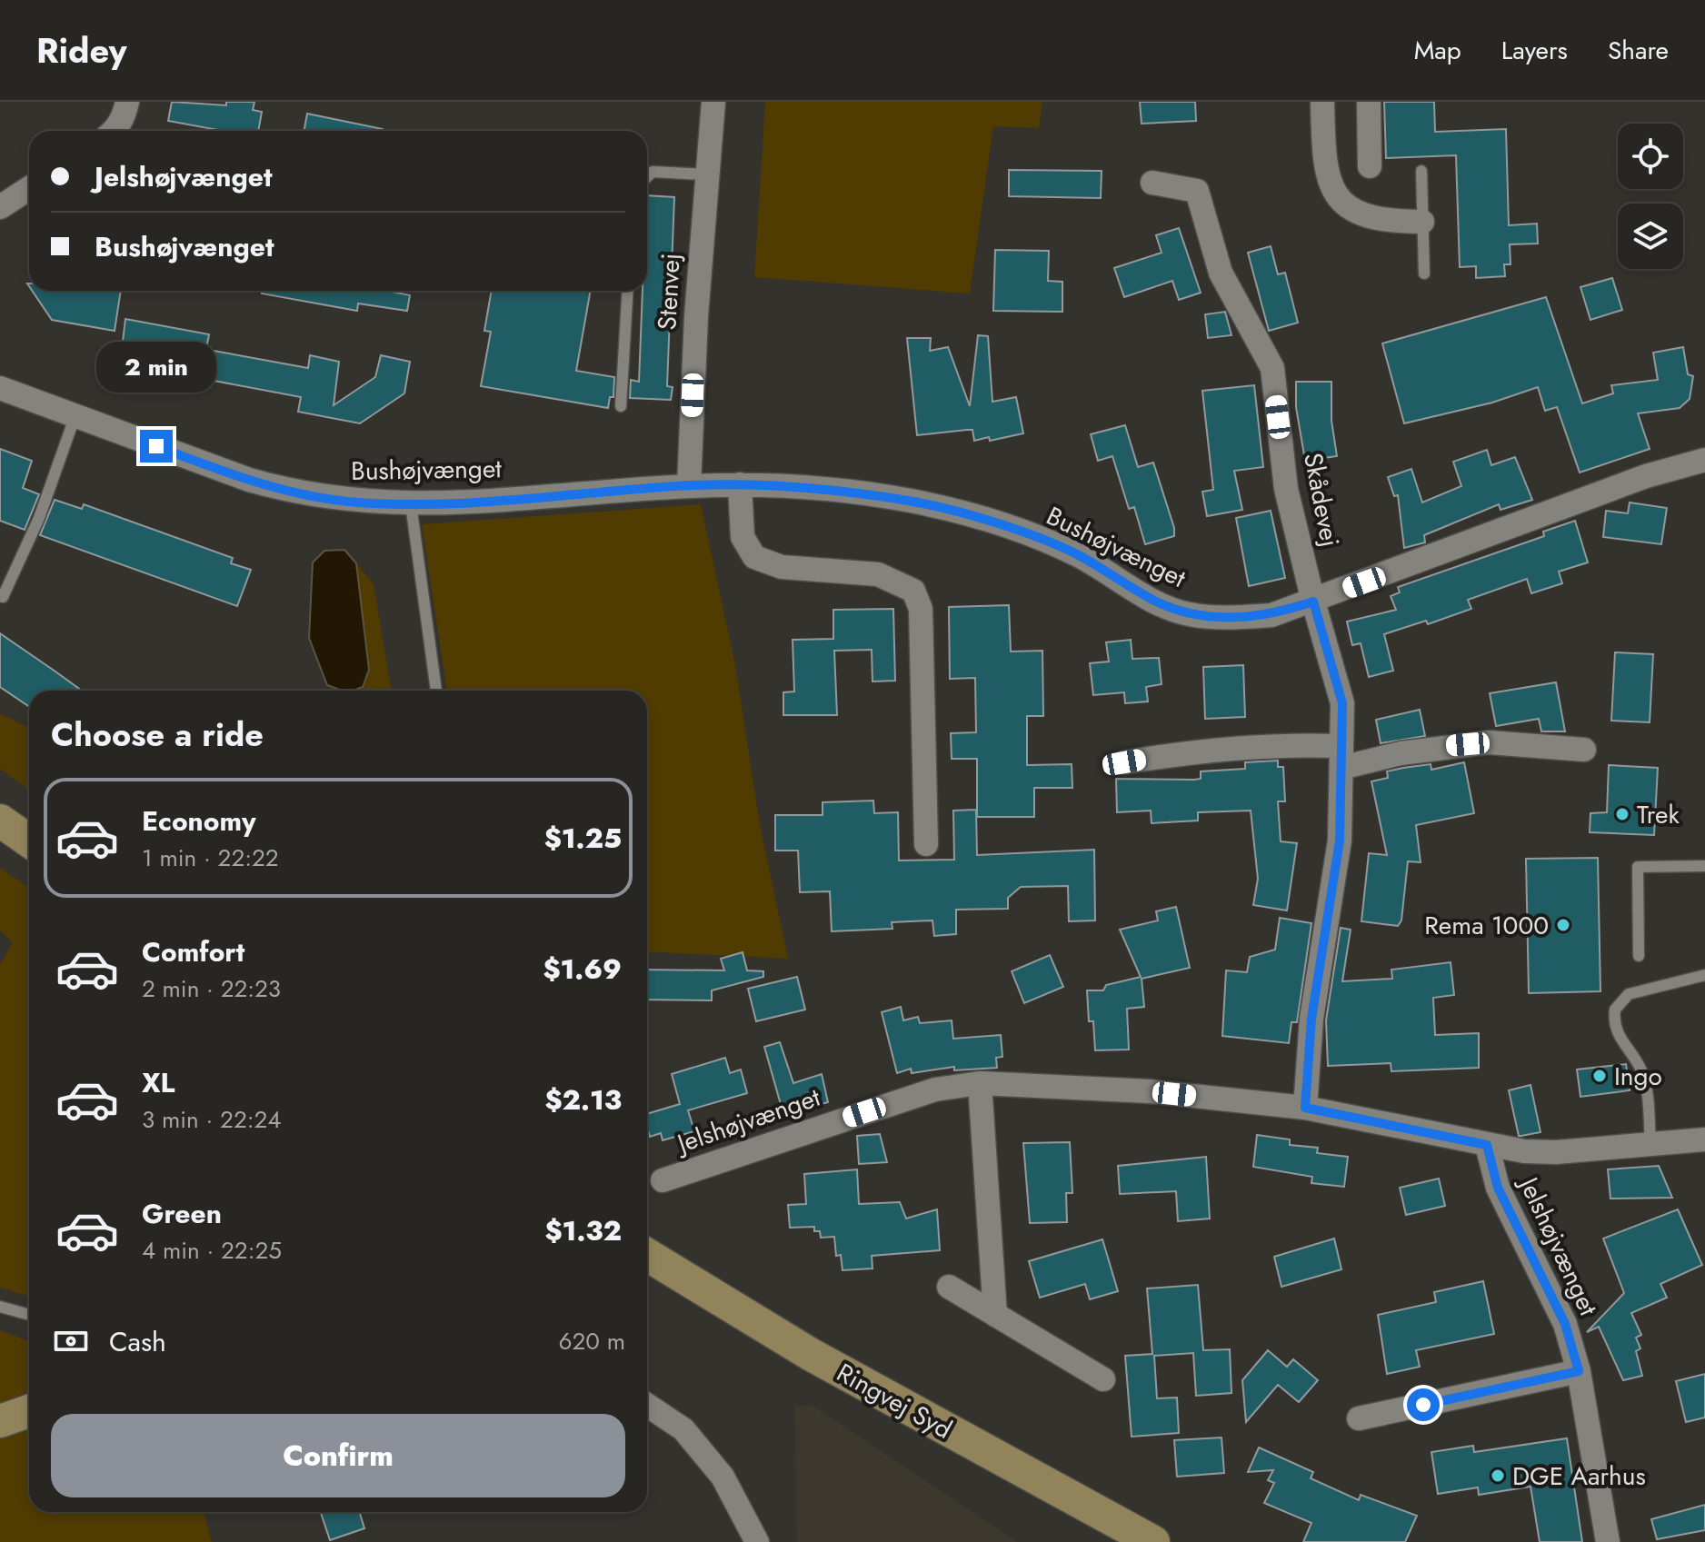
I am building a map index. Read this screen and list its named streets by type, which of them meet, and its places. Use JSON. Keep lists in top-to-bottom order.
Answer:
{
  "streets": {
    "main road": ["Ringvej Syd"],
    "street": [
      "Stenvej",
      "Bushøjvænget",
      "Skådevej",
      "Jelshøjvænget"
    ]
  },
  "crossings": [
    ["Stenvej", "Bushøjvænget"],
    ["Bushøjvænget", "Skådevej"],
    ["Skådevej", "Jelshøjvænget"]
  ],
  "places": [
    "Trek",
    "Rema 1000",
    "Ingo",
    "DGE Aarhus"
  ],
  "page": {
    "header": "Ridey",
    "nav": ["Map", "Layers", "Share"],
    "banner": ["Jelshøjvænget", "Bushøjvænget"],
    "bubble": "2 min",
    "heading": "Choose a ride",
    "list": [
      {
        "name": "Economy",
        "note": "1 min · 22:22",
        "value": "$1.25"
      },
      {
        "name": "Comfort",
        "note": "2 min · 22:23",
        "value": "$1.69"
      },
      {
        "name": "XL",
        "note": "3 min · 22:24",
        "value": "$2.13"
      },
      {
        "name": "Green",
        "note": "4 min · 22:25",
        "value": "$1.32"
      }
    ],
    "pay": ["Cash", "620 m"],
    "buttons": "Confirm"
  }
}
